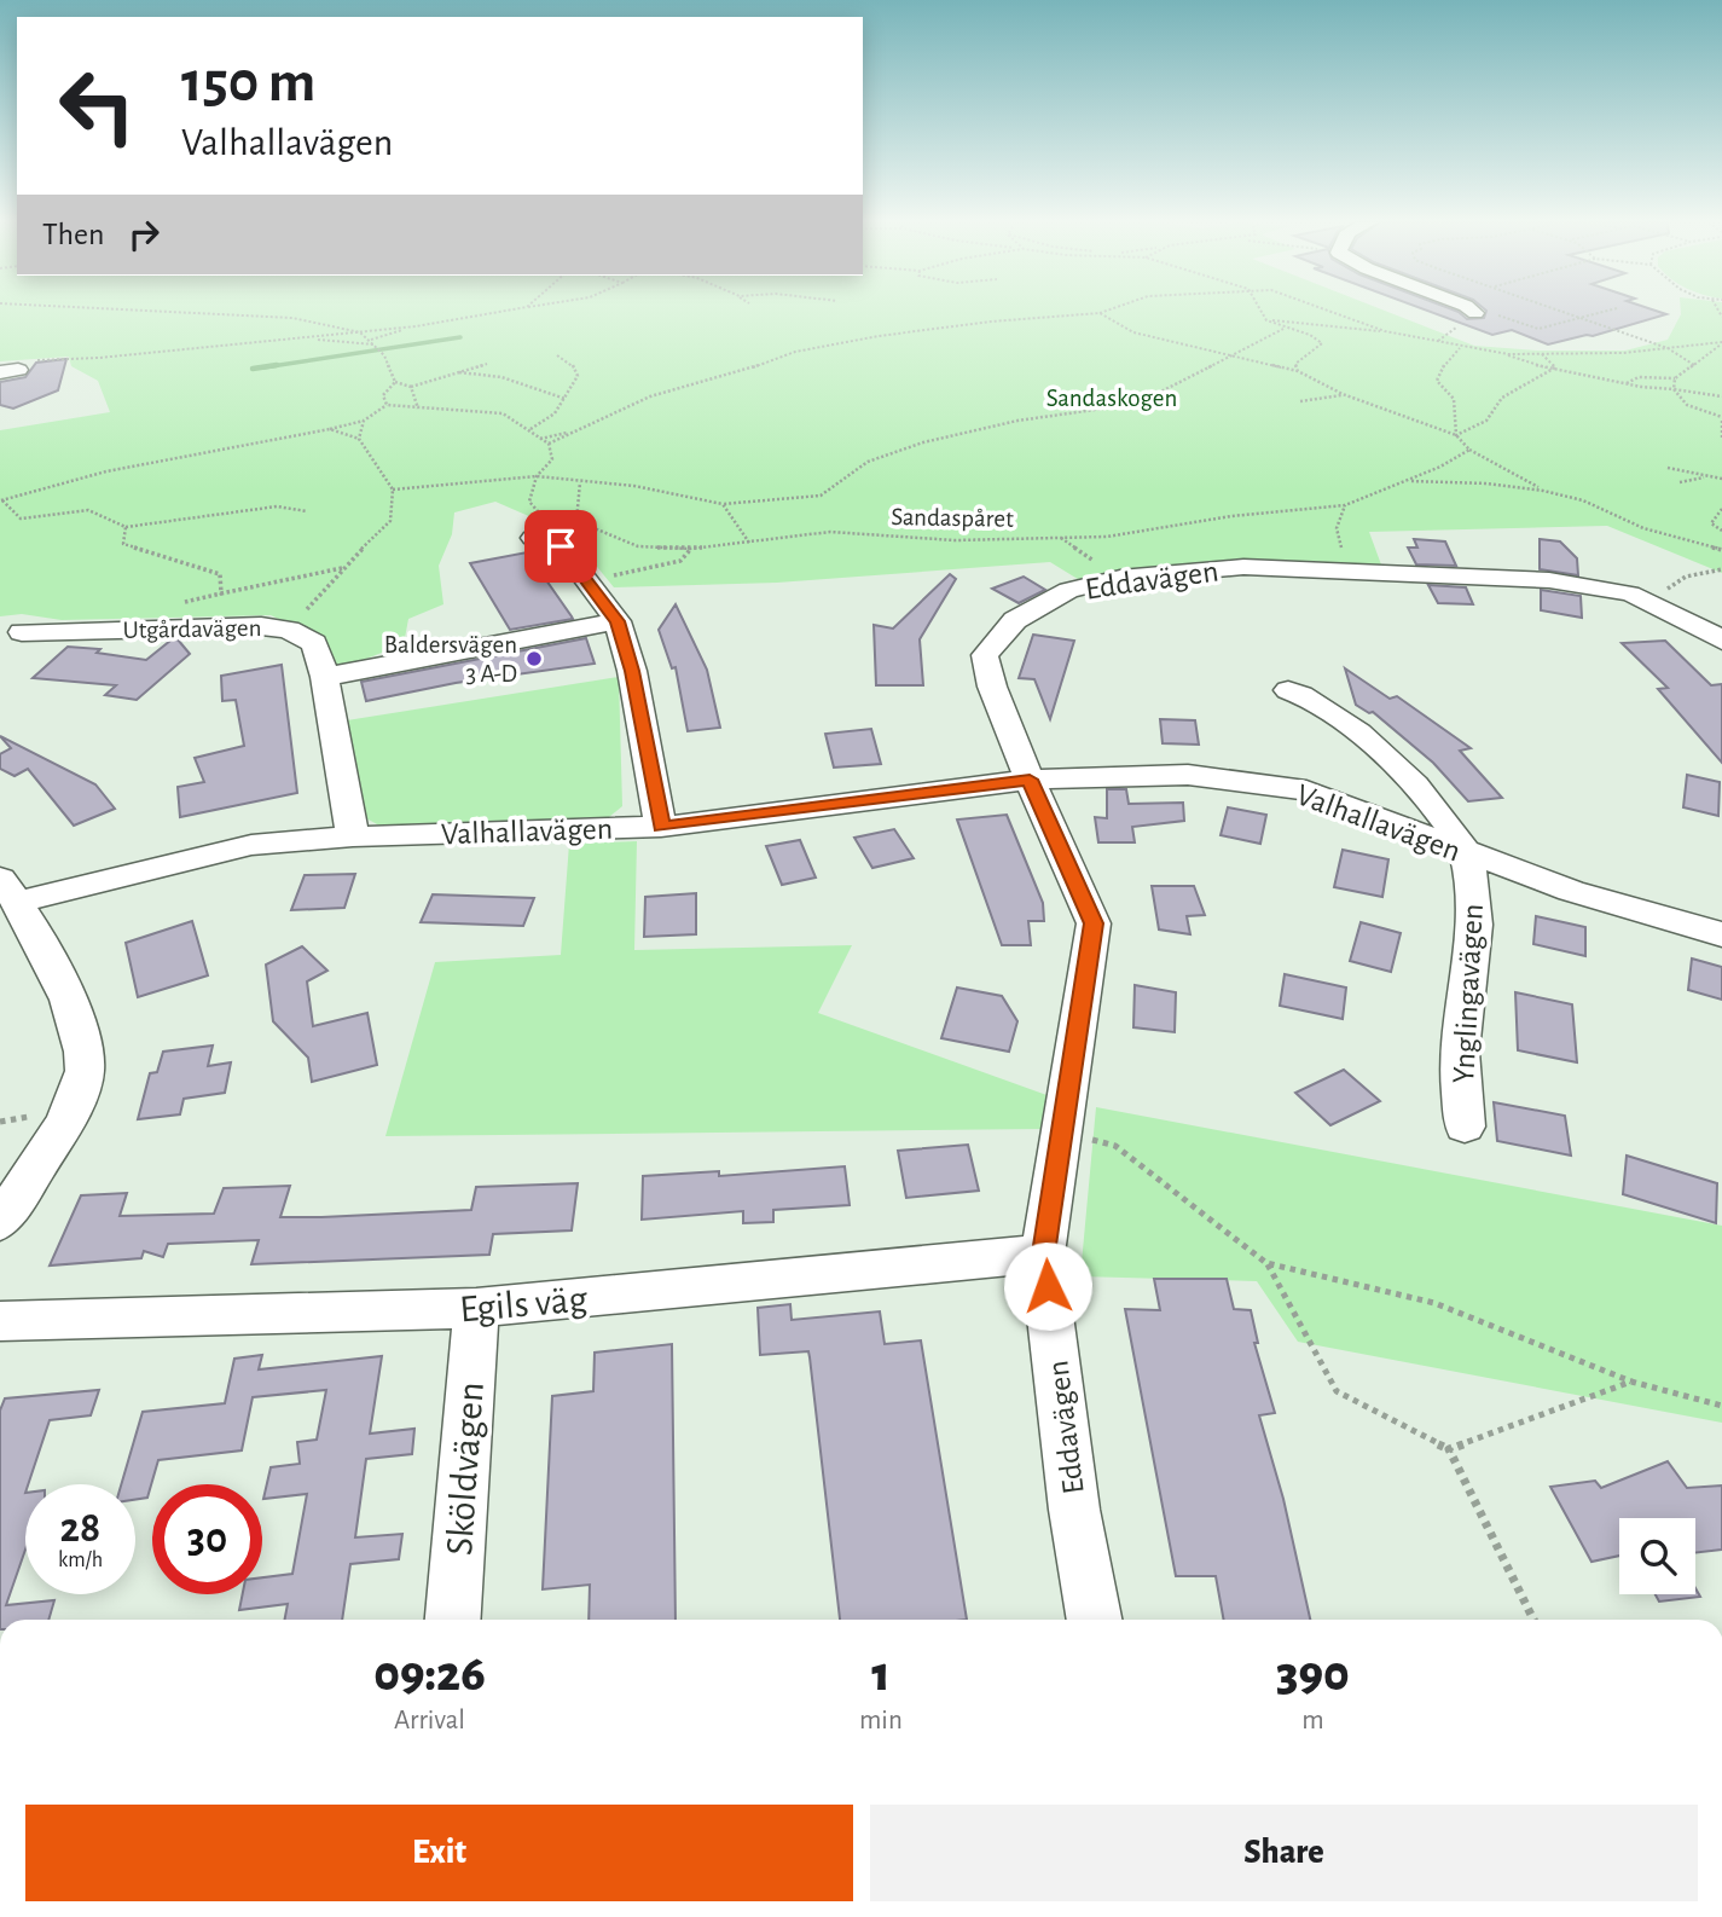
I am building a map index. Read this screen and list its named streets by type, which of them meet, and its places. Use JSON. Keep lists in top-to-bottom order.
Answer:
{
  "streets": {
    "street": [
      "Eddavägen",
      "Utgårdavägen",
      "Valhallavägen",
      "Ynglingavägen",
      "Egils väg",
      "Sköldvägen"
    ],
    "path": ["Sandaspåret"]
  },
  "crossings": [
    ["Eddavägen", "Valhallavägen"],
    ["Eddavägen", "Egils väg"],
    ["Utgårdavägen", "Valhallavägen"],
    ["Valhallavägen", "Ynglingavägen"],
    ["Egils väg", "Sköldvägen"]
  ],
  "parks": ["Sandaskogen"],
  "places": ["Baldersvägen 3 A-D"],
  "page": {
    "turn": ["150 m", "Valhallavägen"],
    "then": "Then",
    "speed": "28 km/h",
    "limit": "30",
    "eta": [
      "09:26",
      "Arrival",
      "1",
      "min",
      "390",
      "m"
    ],
    "buttons": ["Exit", "Share"]
  }
}
